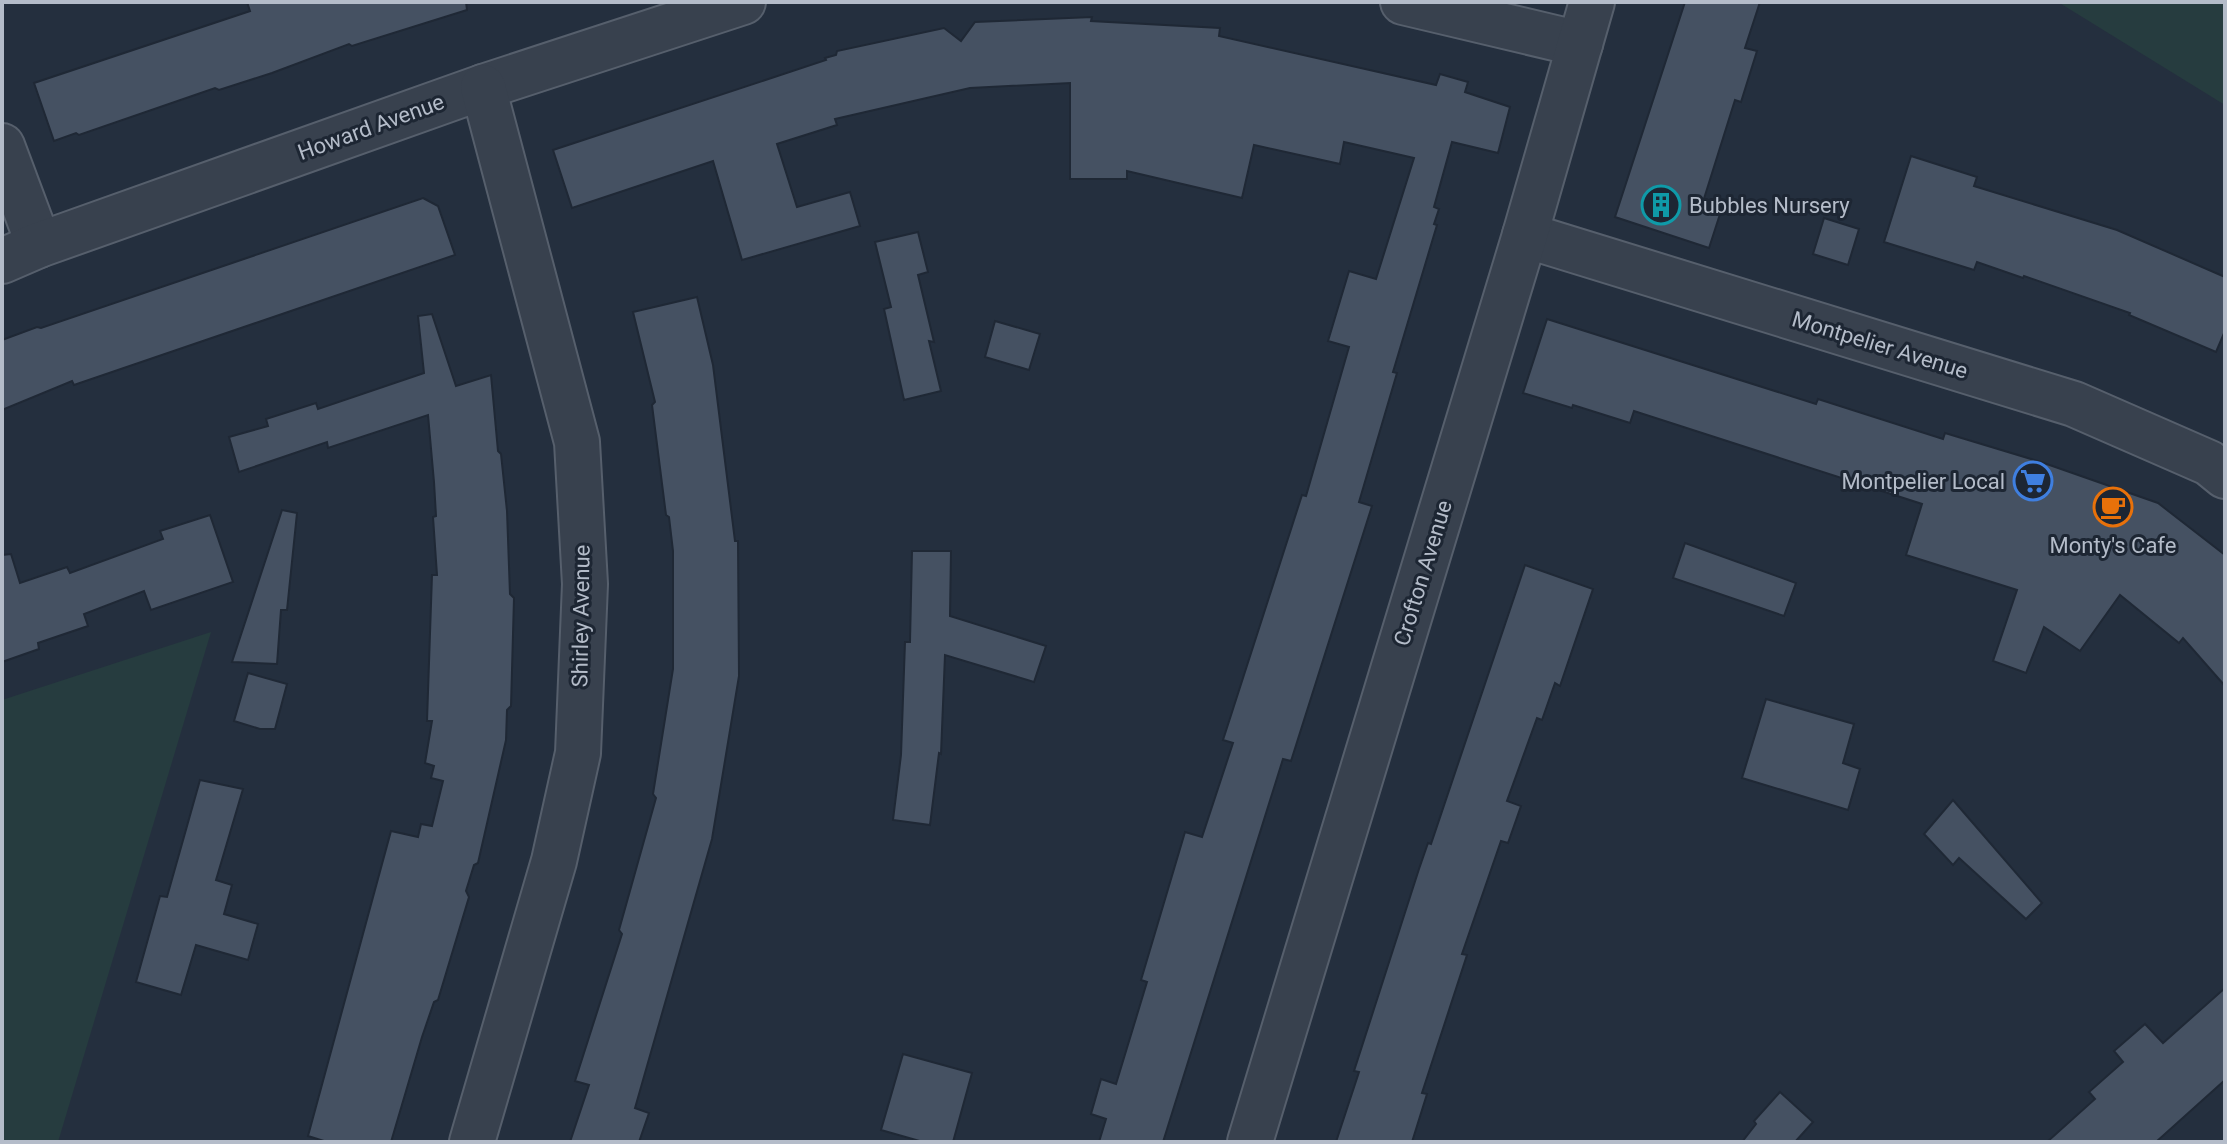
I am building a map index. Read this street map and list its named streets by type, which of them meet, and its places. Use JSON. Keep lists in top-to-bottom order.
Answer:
{
  "streets": {
    "street": [
      "Howard Avenue",
      "Montpelier Avenue",
      "Crofton Avenue",
      "Shirley Avenue"
    ]
  },
  "crossings": [
    ["Howard Avenue", "Shirley Avenue"],
    ["Montpelier Avenue", "Crofton Avenue"]
  ],
  "places": {
    "building": ["Bubbles Nursery"],
    "supermarket": ["Montpelier Local"],
    "cafe": ["Monty's Cafe"]
  }
}
